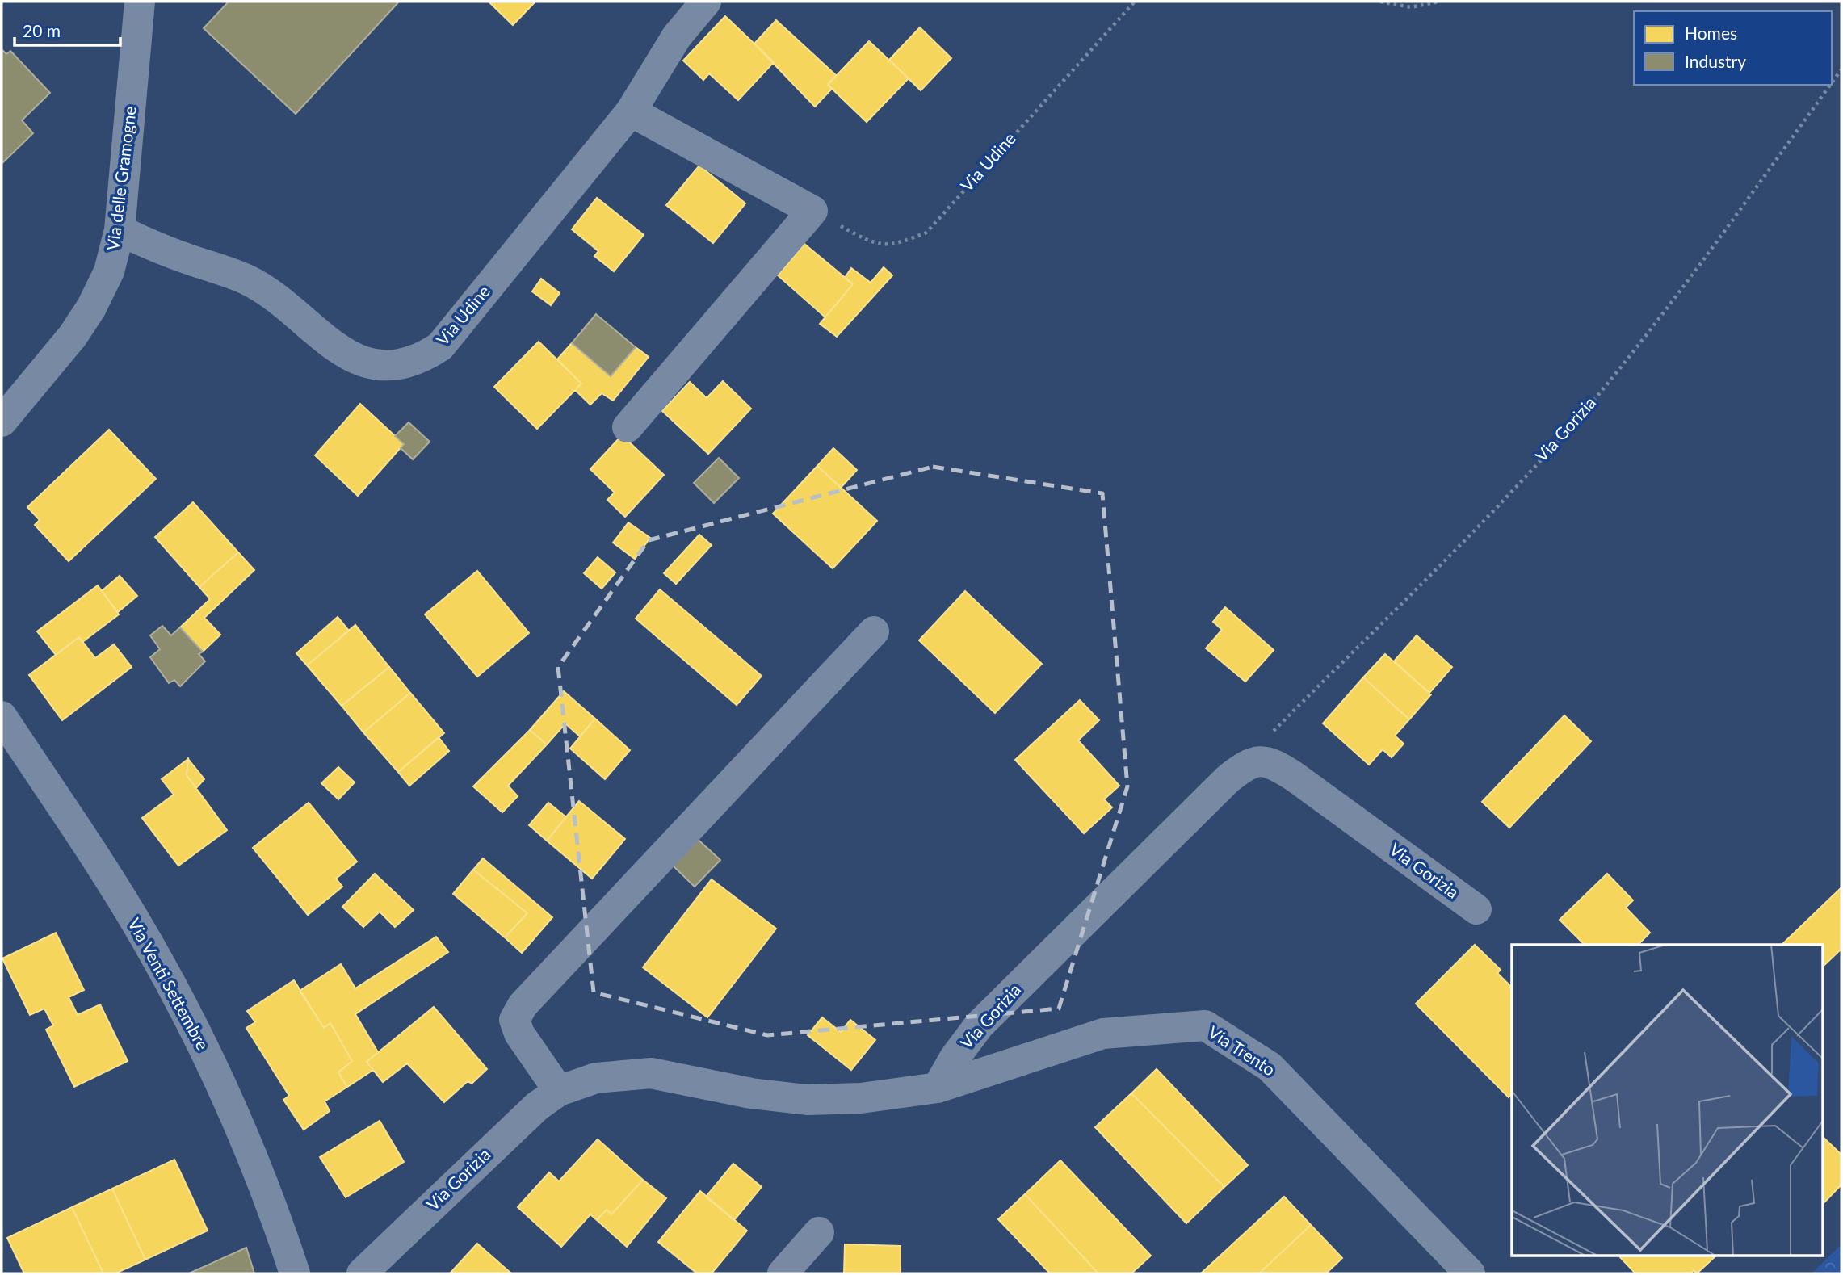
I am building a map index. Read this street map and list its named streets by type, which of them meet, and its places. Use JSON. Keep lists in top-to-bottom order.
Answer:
{
  "streets": {
    "street": [
      "Via Udine",
      "Via delle Gramogne",
      "Via Gorizia",
      "Via Venti Settembre",
      "Via Trento"
    ]
  },
  "crossings": [
    ["Via Udine", "Via delle Gramogne"],
    ["Via Gorizia", "Via Trento"]
  ],
  "legend": ["Homes", "Industry"],
  "scale_bar": "20 m"
}
